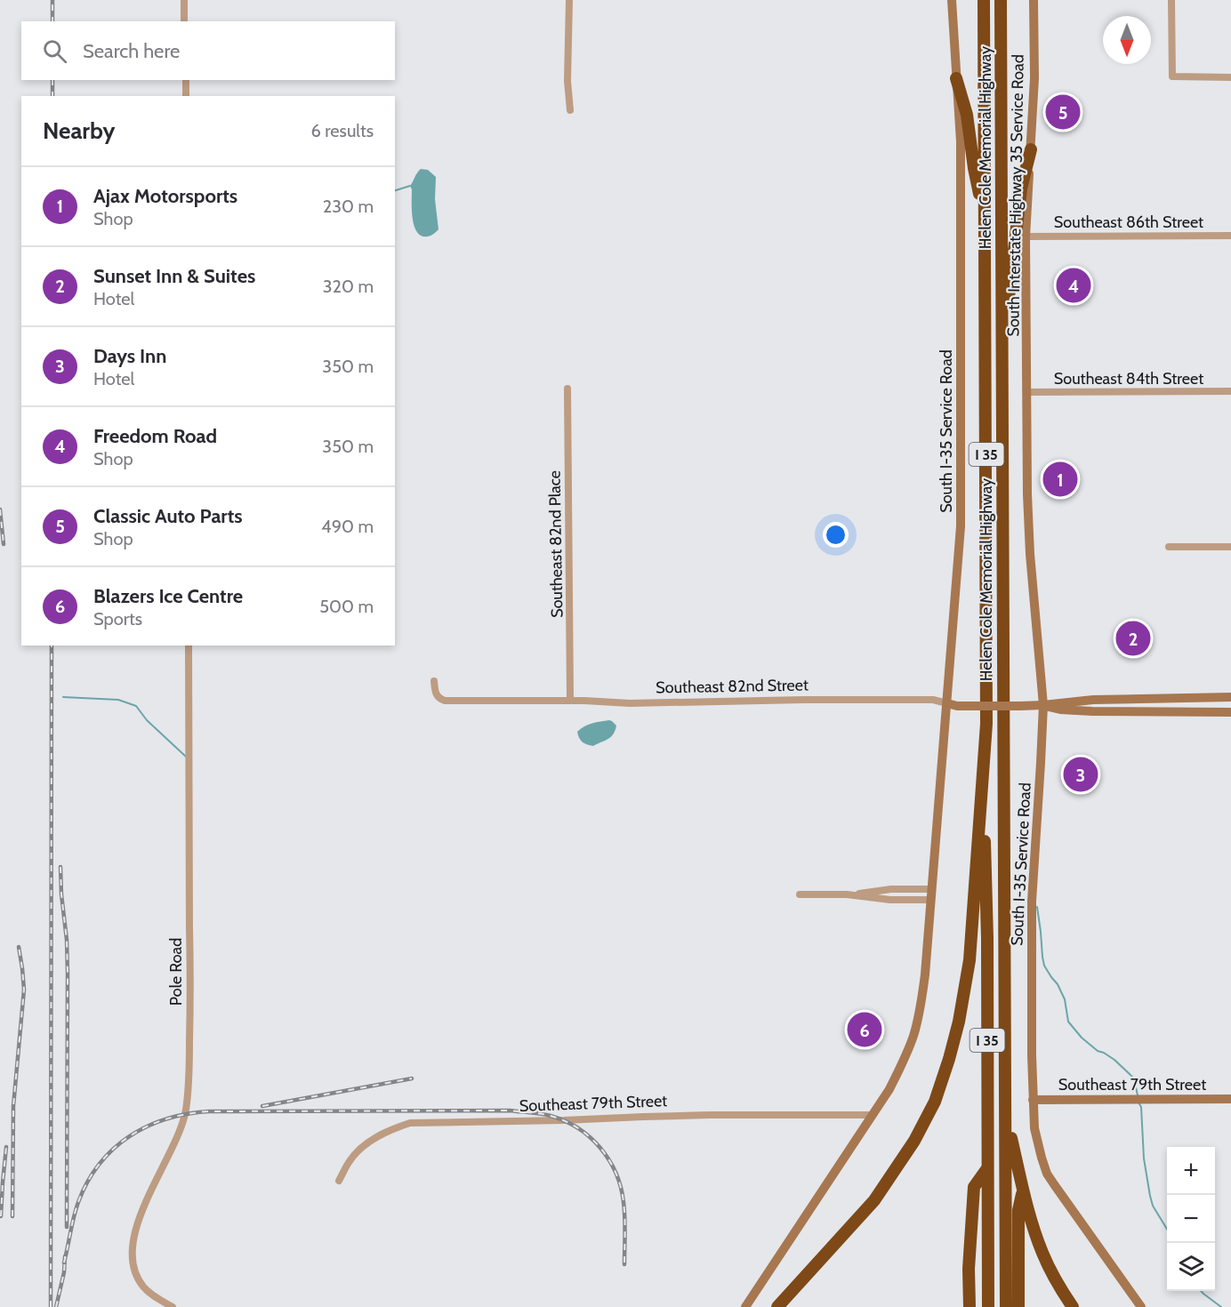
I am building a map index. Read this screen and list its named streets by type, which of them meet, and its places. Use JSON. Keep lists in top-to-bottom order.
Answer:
{
  "streets": {
    "highway": ["Helen Cole Memorial Highway", "I 35"],
    "main road": [
      "South Interstate Highway 35 Service Road",
      "South I-35 Service Road",
      "Southeast 82nd Street",
      "Southeast 79th Street"
    ],
    "street": [
      "Southeast 86th Street",
      "Southeast 84th Street",
      "Southeast 82nd Place",
      "Pole Road"
    ]
  },
  "crossings": [
    ["Helen Cole Memorial Highway", "I 35"],
    ["South Interstate Highway 35 Service Road", "Southeast 86th Street"],
    ["South Interstate Highway 35 Service Road", "Southeast 84th Street"],
    ["South Interstate Highway 35 Service Road", "South I-35 Service Road"],
    ["Southeast 84th Street", "South I-35 Service Road"],
    ["South I-35 Service Road", "Southeast 82nd Street"],
    ["South I-35 Service Road", "Southeast 79th Street"],
    ["Southeast 82nd Place", "Southeast 82nd Street"]
  ],
  "north": "bottom",
  "page": {
    "search": "Search here",
    "pins": [
      "5",
      "4",
      "1",
      "2",
      "3",
      "6"
    ],
    "heading": ["Nearby", "6 results"],
    "list": [
      {
        "mark": "1",
        "name": "Ajax Motorsports",
        "note": "Shop",
        "value": "230 m"
      },
      {
        "mark": "2",
        "name": "Sunset Inn & Suites",
        "note": "Hotel",
        "value": "320 m"
      },
      {
        "mark": "3",
        "name": "Days Inn",
        "note": "Hotel",
        "value": "350 m"
      },
      {
        "mark": "4",
        "name": "Freedom Road",
        "note": "Shop",
        "value": "350 m"
      },
      {
        "mark": "5",
        "name": "Classic Auto Parts",
        "note": "Shop",
        "value": "490 m"
      },
      {
        "mark": "6",
        "name": "Blazers Ice Centre",
        "note": "Sports",
        "value": "500 m"
      }
    ],
    "map_buttons": ["+", "−"]
  }
}
